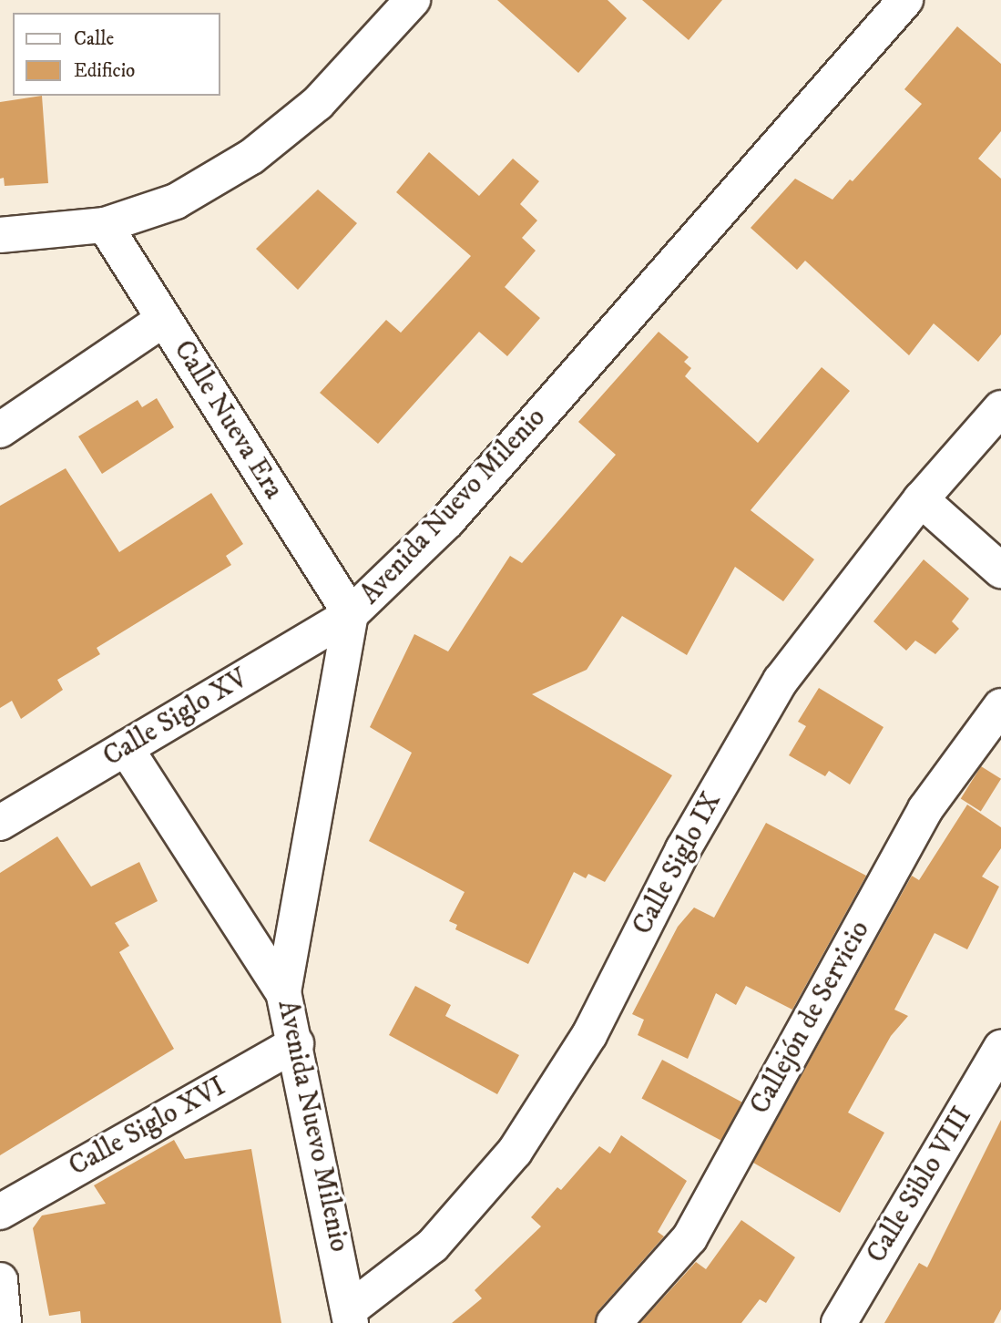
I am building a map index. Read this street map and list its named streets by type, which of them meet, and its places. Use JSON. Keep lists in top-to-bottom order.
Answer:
{
  "streets": {
    "street": [
      "Calle Nueva Era",
      "Avenida Nuevo Milenio",
      "Calle Siglo XV",
      "Calle Siglo IX",
      "Callejón de Servicio",
      "Calle Siglo XVI",
      "Calle Siblo VIII"
    ]
  },
  "crossings": [
    ["Calle Nueva Era", "Avenida Nuevo Milenio"],
    ["Calle Nueva Era", "Calle Siglo XV"],
    ["Avenida Nuevo Milenio", "Calle Siglo XV"],
    ["Avenida Nuevo Milenio", "Calle Siglo IX"],
    ["Avenida Nuevo Milenio", "Calle Siglo XVI"]
  ],
  "legend": ["Calle", "Edificio"]
}
